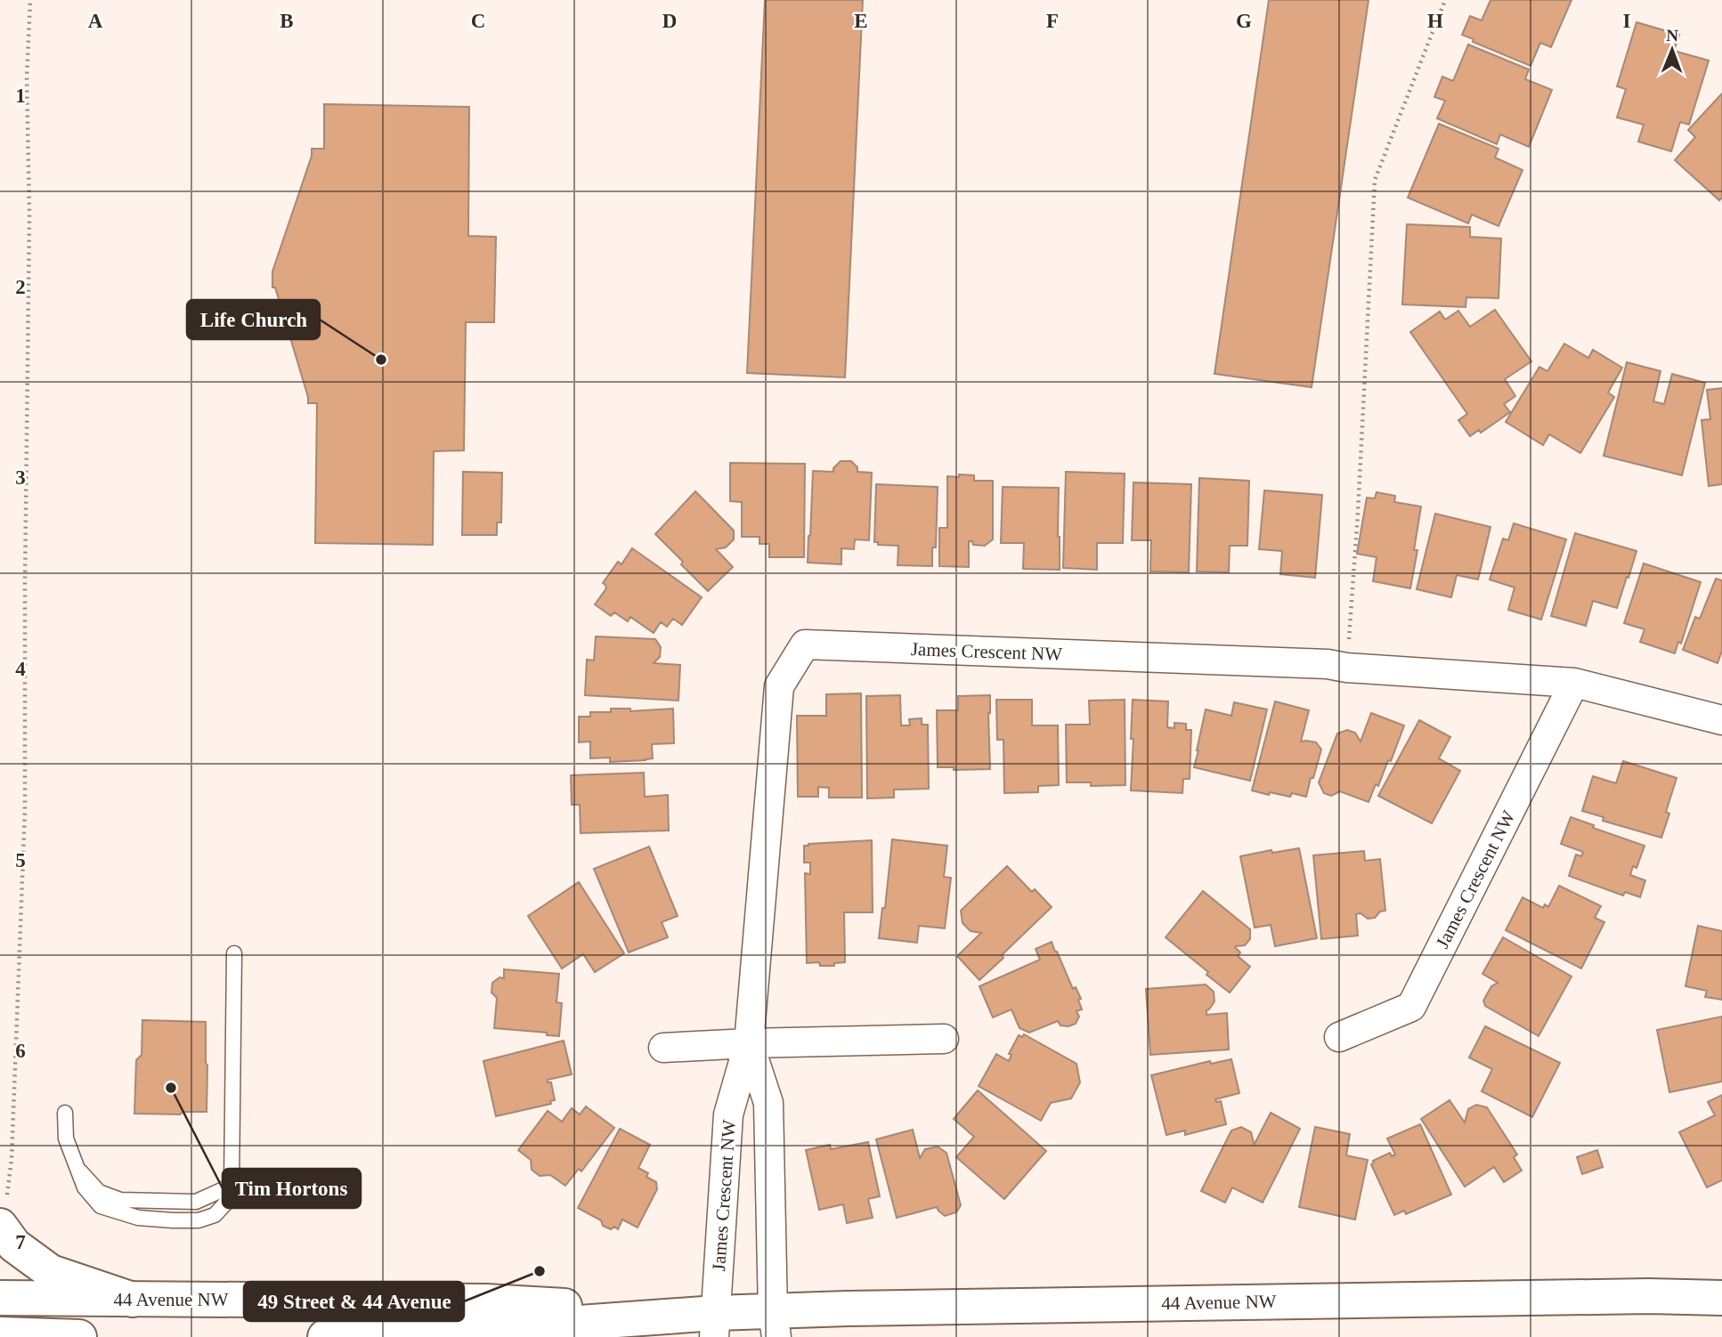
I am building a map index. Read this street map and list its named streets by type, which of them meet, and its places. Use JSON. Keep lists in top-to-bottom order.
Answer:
{
  "streets": {
    "street": ["James Crescent NW", "44 Avenue NW"]
  },
  "crossings": [
    ["James Crescent NW", "44 Avenue NW"]
  ],
  "places": ["Life Church", "Tim Hortons", "49 Street & 44 Avenue"],
  "north": "top",
  "grid": {
    "columns": [
      "A",
      "B",
      "C",
      "D",
      "E",
      "F",
      "G",
      "H",
      "I"
    ],
    "rows": [
      "1",
      "2",
      "3",
      "4",
      "5",
      "6",
      "7"
    ]
  }
}
